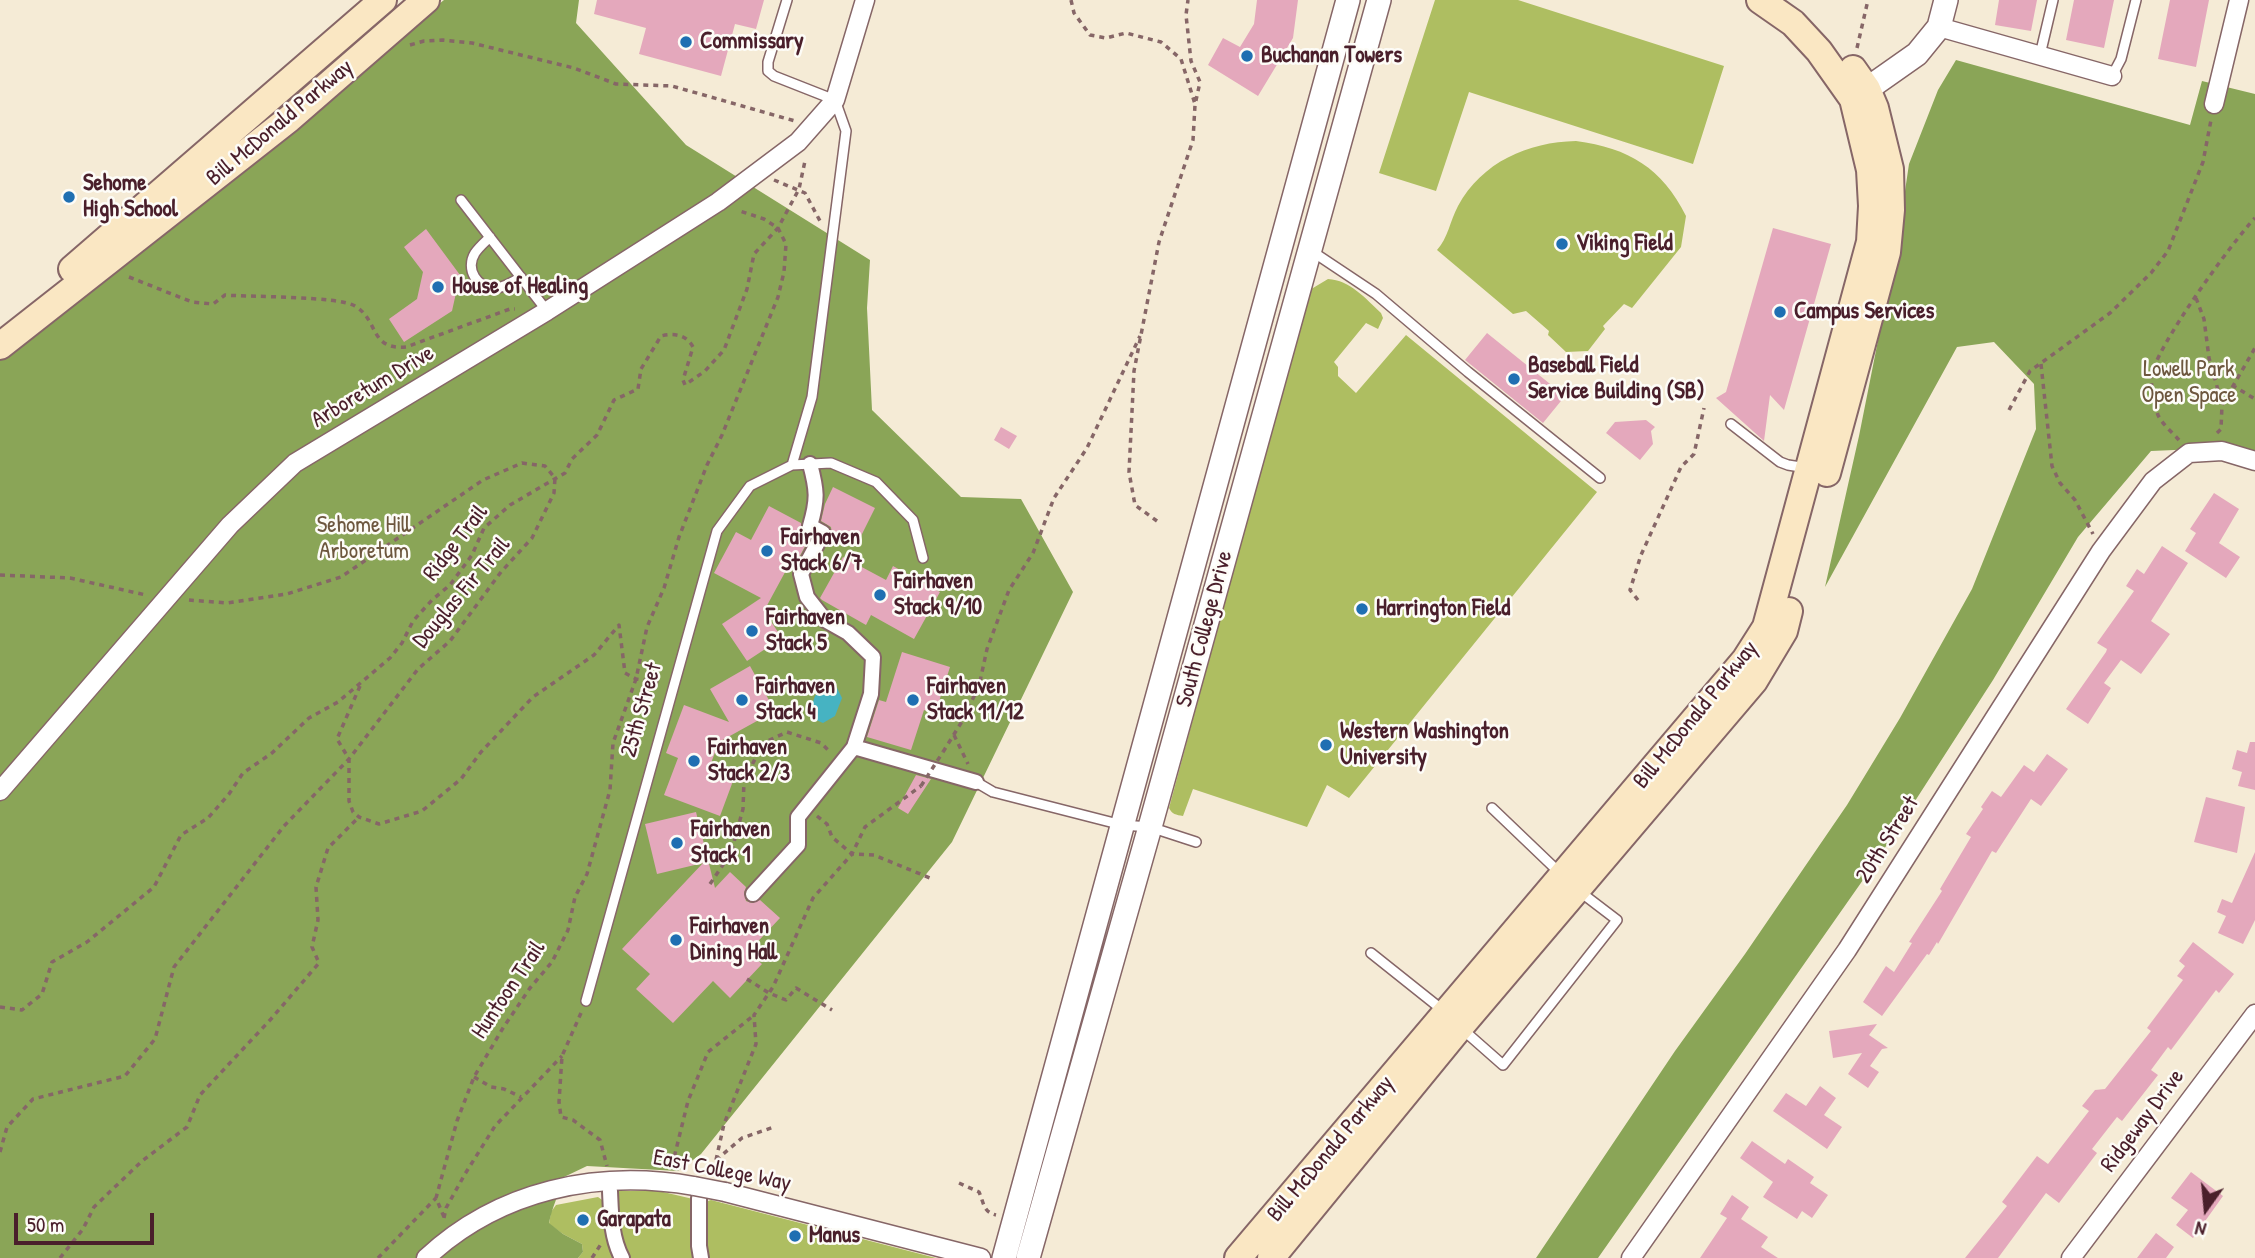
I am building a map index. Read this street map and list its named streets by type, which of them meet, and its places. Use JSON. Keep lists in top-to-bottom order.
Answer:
{
  "streets": {
    "main road": ["Bill McDonald Parkway"],
    "street": [
      "Arboretum Drive",
      "South College Drive",
      "20th Street",
      "Ridgeway Drive",
      "East College Way"
    ],
    "lane": ["25th Street"],
    "path": ["Ridge Trail", "Douglas Fir Trail", "Huntoon Trail"]
  },
  "crossings": [
    ["Arboretum Drive", "Ridge Trail"],
    ["Ridge Trail", "Douglas Fir Trail"],
    ["Ridge Trail", "Huntoon Trail"]
  ],
  "parks": ["Lowell Park Open Space", "Sehome Hill Arboretum"],
  "places": [
    "Commissary",
    "Buchanan Towers",
    "Sehome High School",
    "Viking Field",
    "House of Healing",
    "Campus Services",
    "Baseball Field Service Building (SB)",
    "Fairhaven Stack 6/7",
    "Fairhaven Stack 9/10",
    "Harrington Field",
    "Fairhaven Stack 5",
    "Fairhaven Stack 4",
    "Fairhaven Stack 11/12",
    "Western Washington University",
    "Fairhaven Stack 2/3",
    "Fairhaven Stack 1",
    "Fairhaven Dining Hall",
    "Garapata",
    "Manus"
  ],
  "scale_bar": "50 m",
  "north": "bottom"
}
